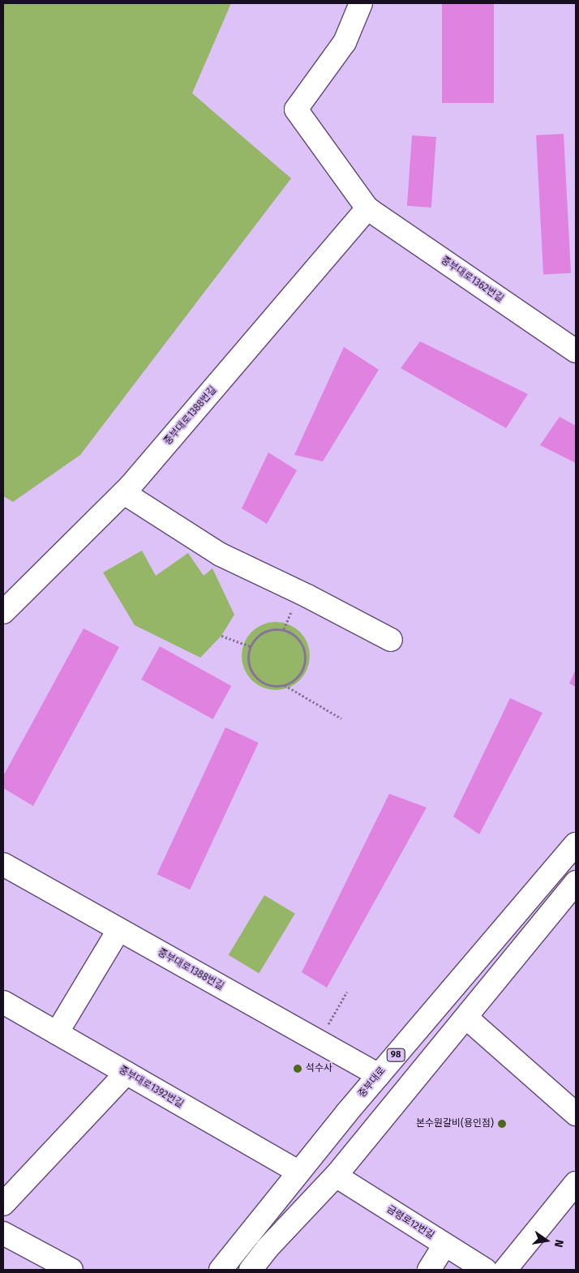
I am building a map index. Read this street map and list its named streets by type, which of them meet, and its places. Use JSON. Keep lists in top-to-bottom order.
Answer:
{
  "streets": {
    "street": [
      "중부대로1362번길",
      "중부대로1388번길",
      "98",
      "중부대로",
      "중부대로1392번길",
      "금령로12번길"
    ]
  },
  "crossings": [
    ["중부대로1362번길", "중부대로1388번길"],
    ["중부대로1388번길", "중부대로"],
    ["중부대로", "중부대로1392번길"]
  ],
  "places": ["석수사", "본수원갈비(용인점)"],
  "north": "right"
}
